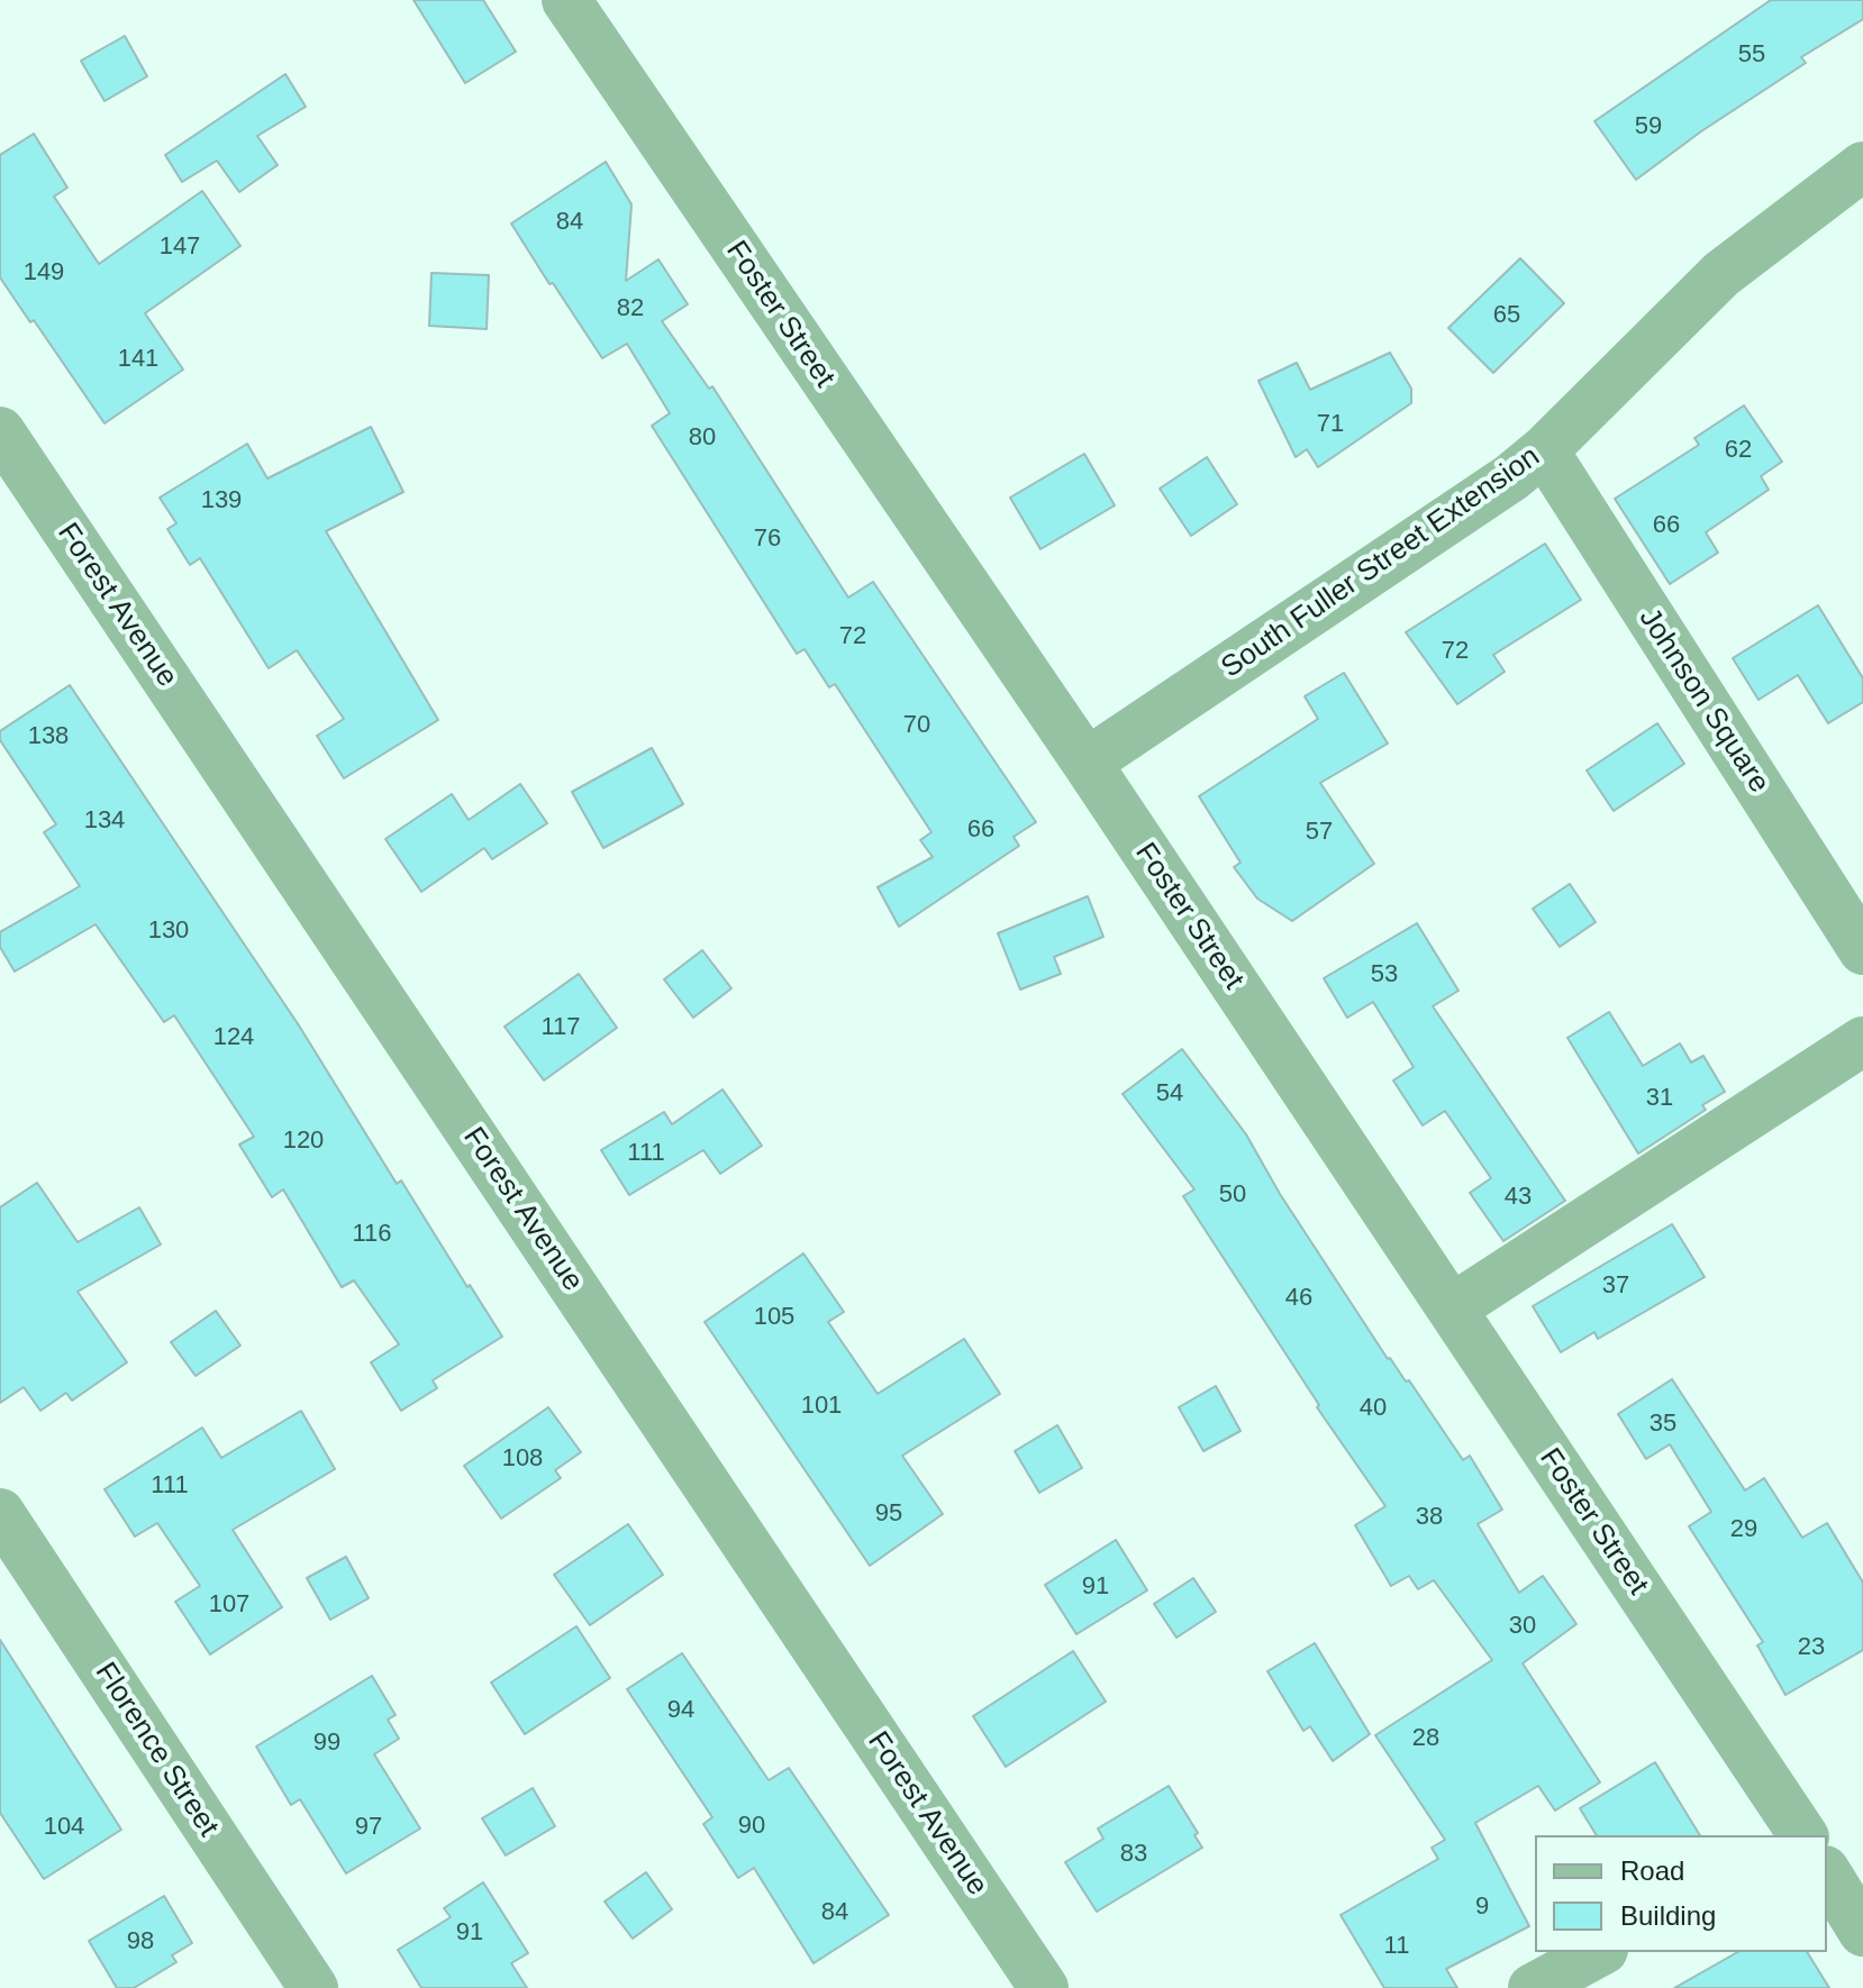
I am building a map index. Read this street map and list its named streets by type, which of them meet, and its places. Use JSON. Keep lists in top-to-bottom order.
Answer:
{
  "streets": {
    "street": [
      "Foster Street",
      "South Fuller Street Extension",
      "Forest Avenue",
      "Johnson Square",
      "Florence Street"
    ]
  },
  "crossings": [
    ["Foster Street", "South Fuller Street Extension"],
    ["South Fuller Street Extension", "Johnson Square"]
  ],
  "house_numbers": [
    "55",
    "59",
    "84",
    "147",
    "149",
    "82",
    "65",
    "141",
    "71",
    "80",
    "62",
    "139",
    "66",
    "76",
    "72",
    "72",
    "70",
    "138",
    "134",
    "66",
    "57",
    "130",
    "53",
    "117",
    "124",
    "54",
    "31",
    "120",
    "111",
    "50",
    "43",
    "116",
    "37",
    "46",
    "105",
    "101",
    "40",
    "35",
    "108",
    "111",
    "95",
    "38",
    "29",
    "91",
    "107",
    "30",
    "23",
    "94",
    "28",
    "99",
    "90",
    "104",
    "97",
    "83",
    "9",
    "84",
    "91",
    "98",
    "11"
  ],
  "legend": ["Road", "Building"]
}
